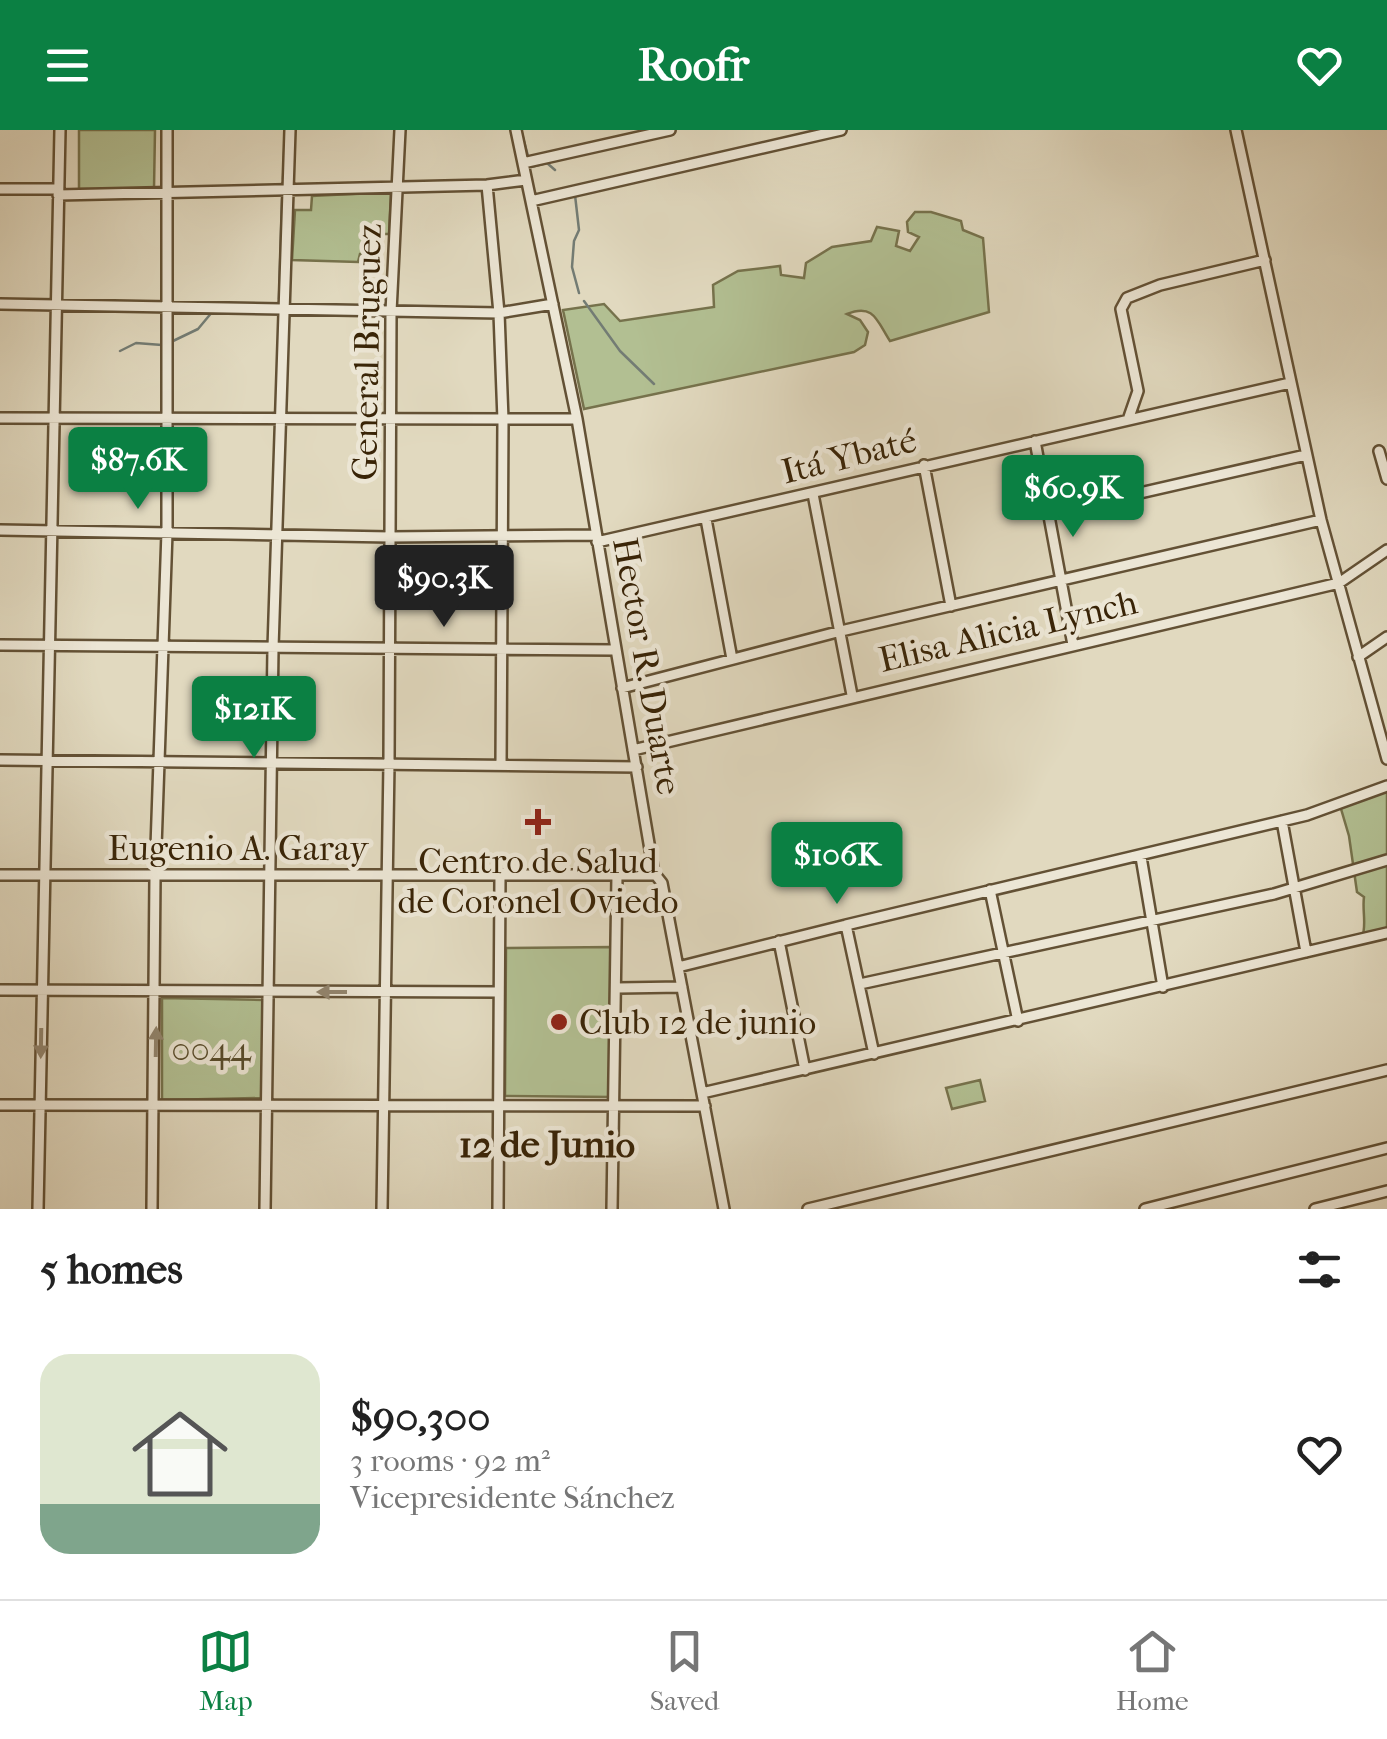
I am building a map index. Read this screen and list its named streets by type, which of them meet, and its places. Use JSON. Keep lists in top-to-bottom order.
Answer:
{
  "streets": {
    "street": [
      "General Bruguez",
      "Itá Ybaté",
      "Elisa Alicia Lynch",
      "Hector R. Duarte",
      "Eugenio A. Garay"
    ]
  },
  "crossings": [
    ["General Bruguez", "Itá Ybaté"],
    ["General Bruguez", "Eugenio A. Garay"],
    ["Itá Ybaté", "Hector R. Duarte"],
    ["Elisa Alicia Lynch", "Hector R. Duarte"],
    ["Hector R. Duarte", "Eugenio A. Garay"]
  ],
  "districts": ["12 de Junio"],
  "parks": ["0044"],
  "places": {
    "health": ["Centro de Salud de Coronel Oviedo"],
    "other": ["Club 12 de junio"]
  },
  "page": {
    "header": "Roofr",
    "price": [
      "$87.6K",
      "$60.9K",
      "$90.3K",
      "$121K",
      "$106K"
    ],
    "heading": "5 homes",
    "list": [
      {
        "name": "$90,300",
        "note": "3 rooms · 92 m² · Vicepresidente Sánchez"
      }
    ],
    "tabs": ["Map", "Saved", "Home"]
  }
}
